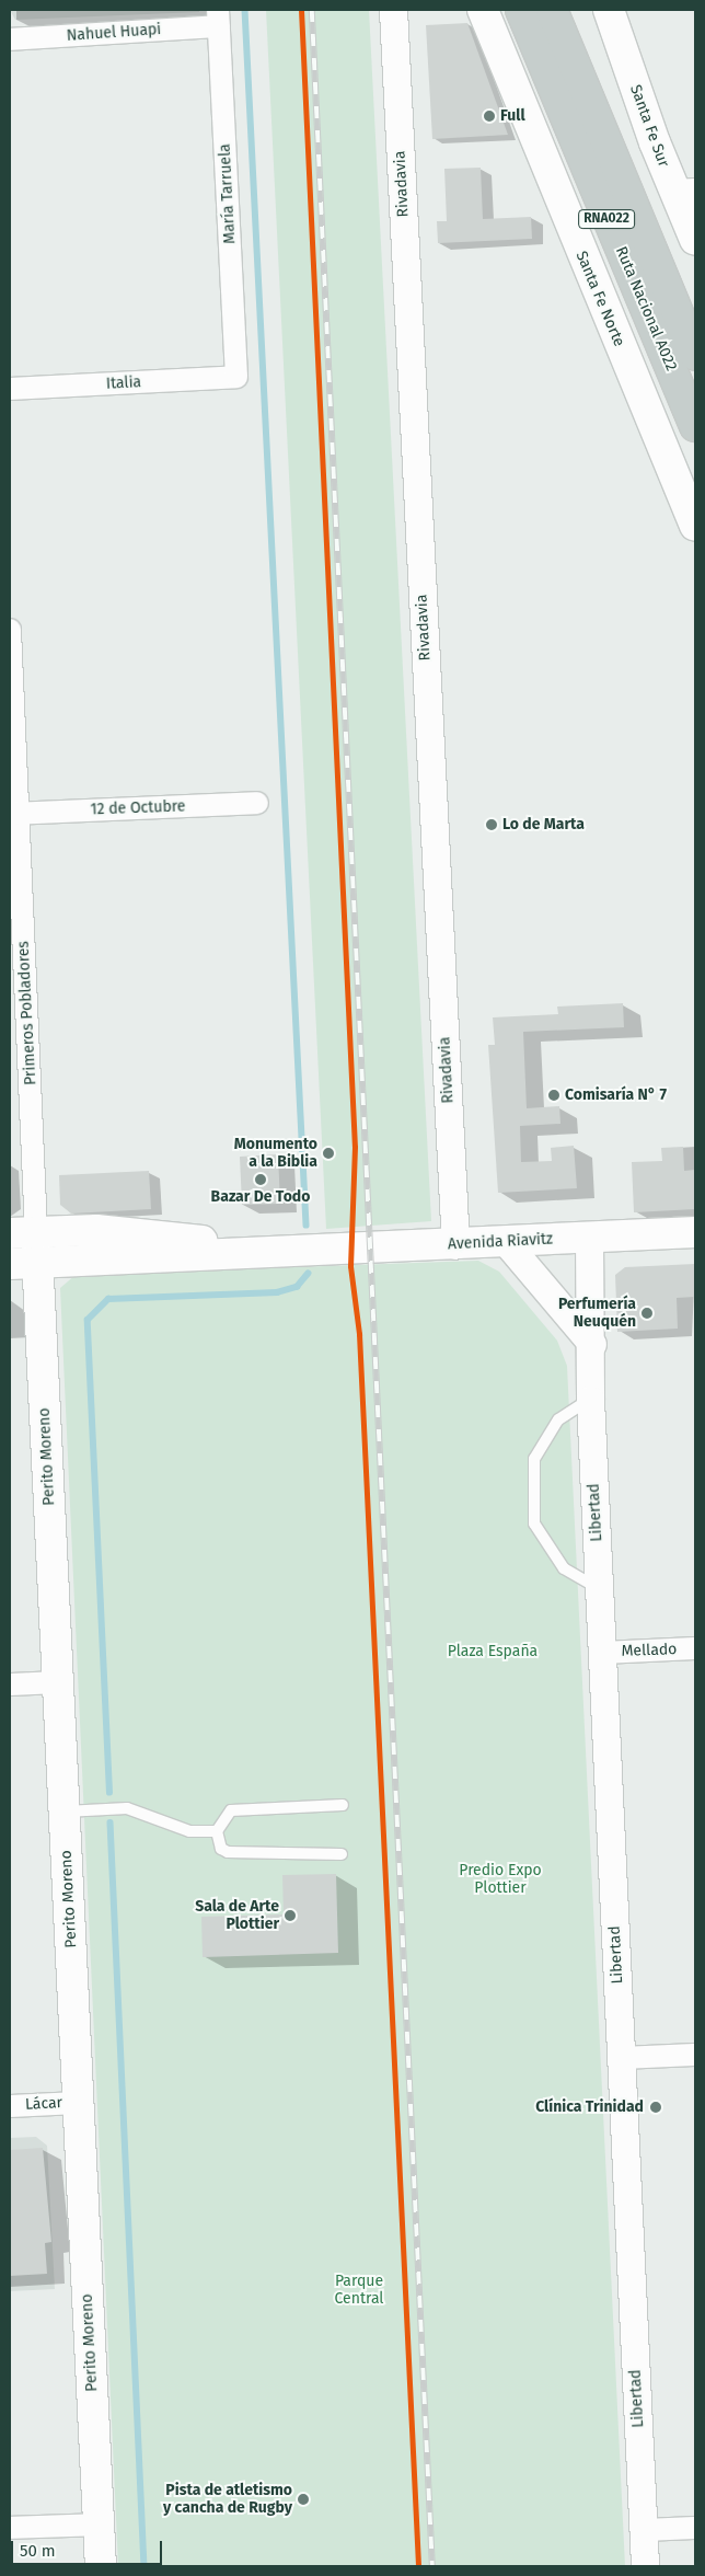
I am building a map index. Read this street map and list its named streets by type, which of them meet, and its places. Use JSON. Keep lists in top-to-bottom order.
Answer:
{
  "streets": {
    "highway": ["RNA022", "Ruta Nacional A022"],
    "main road": [
      "Santa Fe Sur",
      "Santa Fe Norte",
      "Avenida Riavitz",
      "Perito Moreno"
    ],
    "street": [
      "Nahuel Huapi",
      "Rivadavia",
      "María Tarruela",
      "Italia",
      "12 de Octubre",
      "Primeros Pobladores",
      "Libertad",
      "Mellado",
      "Lácar"
    ]
  },
  "crossings": [
    ["Nahuel Huapi", "María Tarruela"],
    ["Rivadavia", "Avenida Riavitz"],
    ["María Tarruela", "Italia"],
    ["12 de Octubre", "Primeros Pobladores"],
    ["Primeros Pobladores", "Avenida Riavitz"],
    ["Primeros Pobladores", "Perito Moreno"],
    ["Avenida Riavitz", "Perito Moreno"],
    ["Avenida Riavitz", "Libertad"],
    ["Perito Moreno", "Lácar"],
    ["Libertad", "Mellado"]
  ],
  "parks": ["Plaza España", "Predio Expo Plottier", "Parque Central"],
  "places": [
    "Full",
    "Lo de Marta",
    "Comisaría N° 7",
    "Monumento a la Biblia",
    "Bazar De Todo",
    "Perfumería Neuquén",
    "Sala de Arte Plottier",
    "Clínica Trinidad",
    "Pista de atletismo y cancha de Rugby"
  ],
  "scale_bar": "50 m"
}
